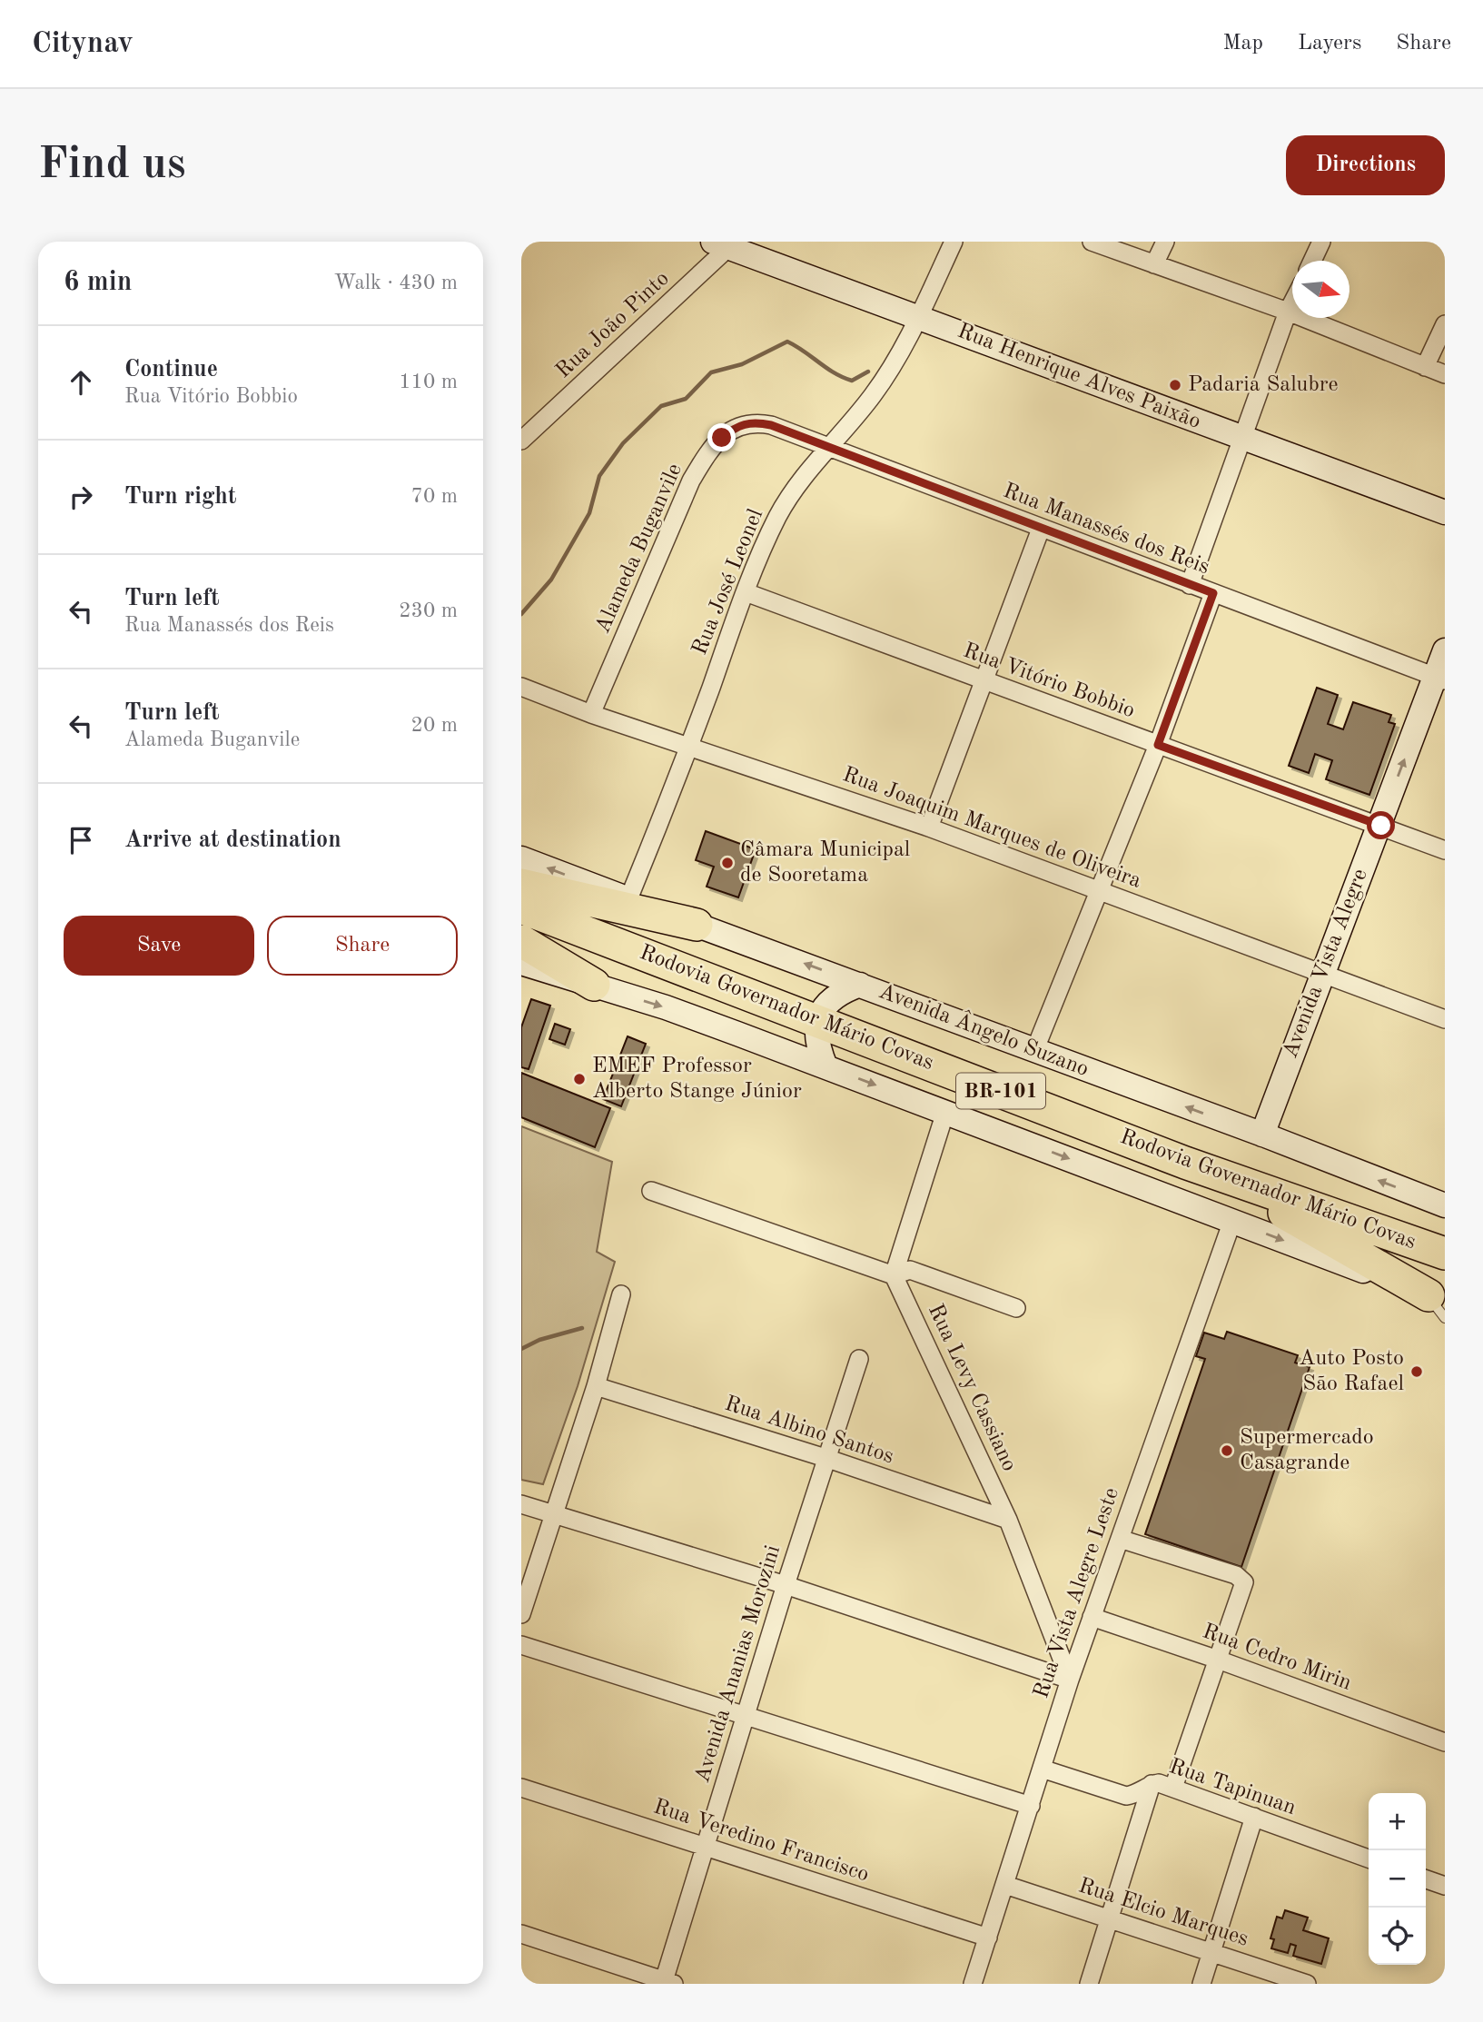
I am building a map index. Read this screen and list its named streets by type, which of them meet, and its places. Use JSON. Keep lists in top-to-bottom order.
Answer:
{
  "streets": {
    "highway": ["Rodovia Governador Mário Covas", "BR-101"],
    "main road": ["Rua Henrique Alves Paixão", "Avenida Vista Alegre", "Avenida Ângelo Suzano"],
    "street": [
      "Rua João Pinto",
      "Rua Manassés dos Reis",
      "Alameda Buganvile",
      "Rua José Leonel",
      "Rua Vitório Bobbio",
      "Rua Joaquim Marques de Oliveira",
      "Rua Levy Cassiano",
      "Rua Albino Santos",
      "Rua Vista Alegre Leste",
      "Rua Cedro Mirin",
      "Avenida Ananias Morozini",
      "Rua Tapinuan",
      "Rua Veredino Francisco",
      "Rua Elcio Marques"
    ]
  },
  "crossings": [
    ["Rua João Pinto", "Rua Henrique Alves Paixão"],
    ["Rua Henrique Alves Paixão", "Rua José Leonel"],
    ["Rua Manassés dos Reis", "Alameda Buganvile"],
    ["Rua Manassés dos Reis", "Rua José Leonel"],
    ["Rua Manassés dos Reis", "Avenida Vista Alegre"],
    ["Alameda Buganvile", "Rua Joaquim Marques de Oliveira"],
    ["Rua José Leonel", "Rua Vitório Bobbio"],
    ["Rua José Leonel", "Rua Joaquim Marques de Oliveira"],
    ["Rua José Leonel", "Avenida Ângelo Suzano"],
    ["Rua Vitório Bobbio", "Avenida Vista Alegre"],
    ["Rua Joaquim Marques de Oliveira", "Avenida Vista Alegre"],
    ["Avenida Vista Alegre", "Avenida Ângelo Suzano"],
    ["Rua Levy Cassiano", "Rua Albino Santos"],
    ["Rua Levy Cassiano", "Rua Vista Alegre Leste"],
    ["Rua Albino Santos", "Avenida Ananias Morozini"],
    ["Rua Vista Alegre Leste", "Rua Cedro Mirin"],
    ["Rua Vista Alegre Leste", "Rua Tapinuan"],
    ["Rua Vista Alegre Leste", "Rua Veredino Francisco"],
    ["Rua Vista Alegre Leste", "Rua Elcio Marques"],
    ["Avenida Ananias Morozini", "Rua Veredino Francisco"]
  ],
  "places": [
    "Padaria Salubre",
    "Câmara Municipal de Sooretama",
    "EMEF Professor Alberto Stange Júnior",
    "Auto Posto São Rafael",
    "Supermercado Casagrande"
  ],
  "north": "right",
  "page": {
    "header": "Citynav",
    "nav": ["Map", "Layers", "Share"],
    "buttons": [
      "Directions",
      ["Save", "Share"]
    ],
    "title": "Find us",
    "heading": ["6 min", "Walk · 430 m"],
    "list": [
      ["Continue", "Rua Vitório Bobbio", "110 m"],
      ["Turn right", "70 m"],
      ["Turn left", "Rua Manassés dos Reis", "230 m"],
      ["Turn left", "Alameda Buganvile", "20 m"],
      "Arrive at destination"
    ],
    "map_buttons": ["+", "−"]
  }
}
